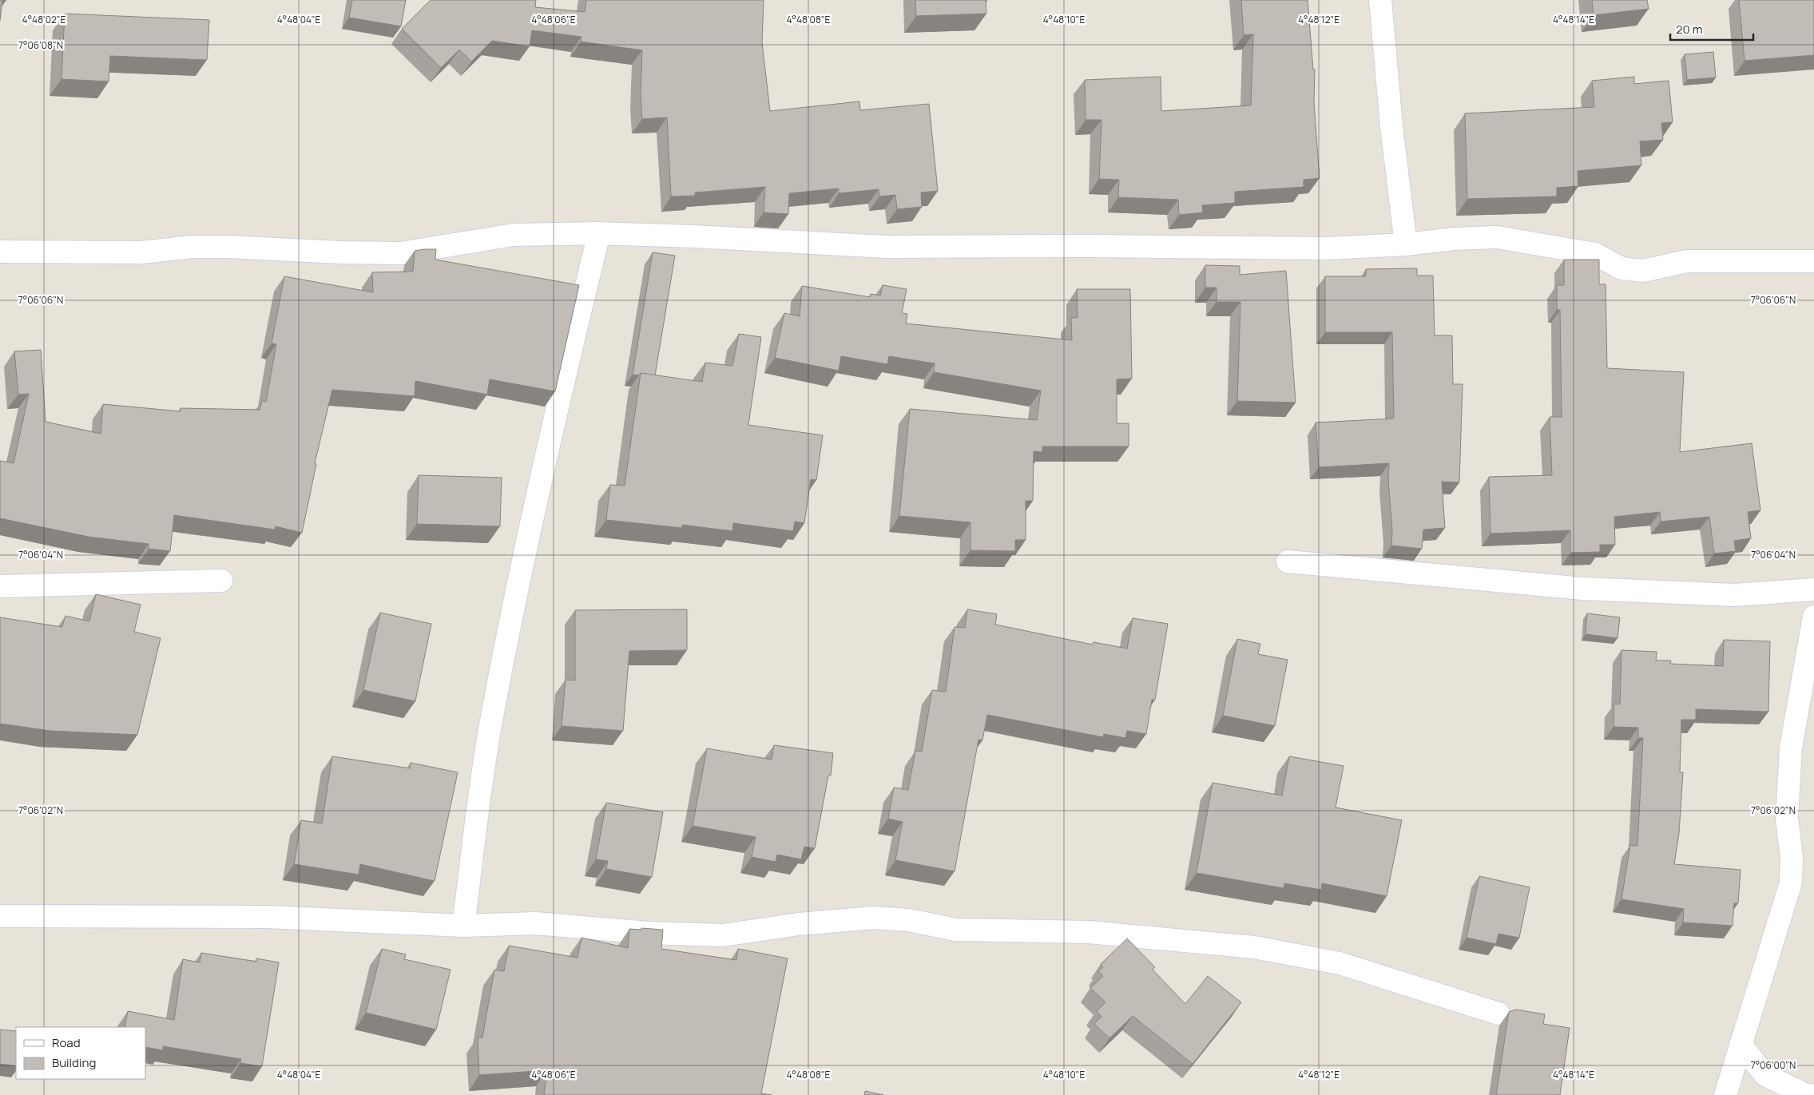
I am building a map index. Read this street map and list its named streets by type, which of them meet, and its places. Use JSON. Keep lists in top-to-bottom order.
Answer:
{
  "legend": ["Road", "Building"],
  "scale_bar": "20 m",
  "coordinates": [
    "4°48'02\"E",
    "4°48'04\"E",
    "4°48'06\"E",
    "4°48'08\"E",
    "4°48'10\"E",
    "4°48'12\"E",
    "4°48'14\"E",
    "7°06'08\"N",
    "7°06'06\"N",
    "7°06'04\"N",
    "7°06'02\"N",
    "7°06'00\"N"
  ]
}
